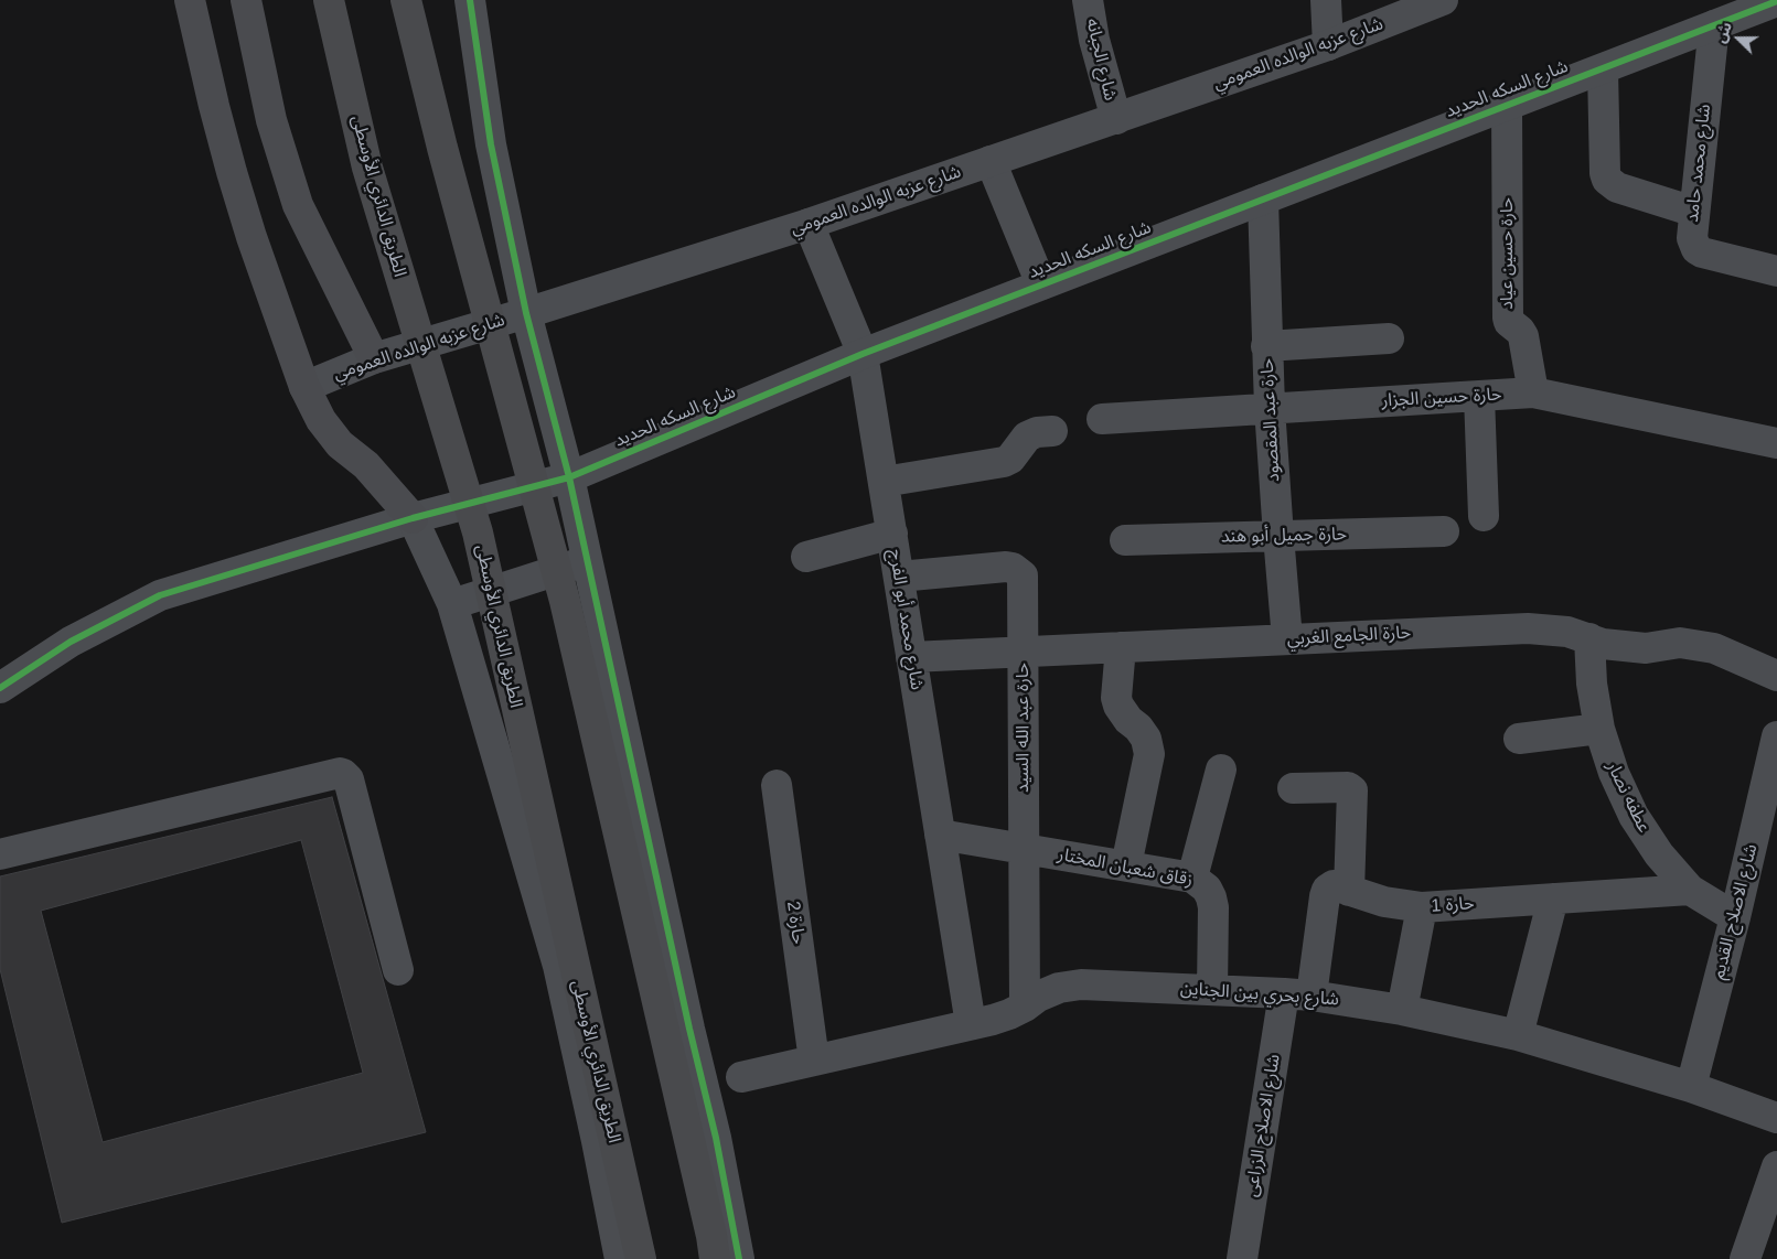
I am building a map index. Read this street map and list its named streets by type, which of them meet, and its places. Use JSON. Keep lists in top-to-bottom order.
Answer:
{
  "streets": {
    "highway": ["الطريق الدائري الأوسطى"],
    "street": [
      "شارع عزبه الوالده العمومي",
      "شارع الجبانه",
      "شارع السكه الحديد",
      "شارع محمد حامد",
      "حارة حسين عياد",
      "حارة حسين الجزار",
      "حارة عبد المقصود",
      "حارة جميل أبو هند",
      "شارع محمد أبو الفرج",
      "حارة الجامع الغربي",
      "حارة عبد الله السيد",
      "عطفه نصار",
      "زقاق شعبان المختار",
      "حارة 1",
      "شارع الاصلاح القديم",
      "حارة 2",
      "شارع بحري بين الجناين",
      "شارع الاصلاح الزراعى"
    ]
  },
  "crossings": [
    ["شارع عزبه الوالده العمومي", "شارع الجبانه"],
    ["شارع عزبه الوالده العمومي", "شارع محمد أبو الفرج"],
    ["شارع السكه الحديد", "شارع محمد حامد"],
    ["شارع السكه الحديد", "حارة حسين عياد"],
    ["شارع السكه الحديد", "حارة عبد المقصود"],
    ["شارع السكه الحديد", "شارع محمد أبو الفرج"],
    ["حارة حسين عياد", "حارة حسين الجزار"],
    ["حارة حسين الجزار", "حارة عبد المقصود"],
    ["حارة عبد المقصود", "حارة جميل أبو هند"],
    ["حارة عبد المقصود", "حارة الجامع الغربي"],
    ["شارع محمد أبو الفرج", "حارة الجامع الغربي"],
    ["شارع محمد أبو الفرج", "حارة عبد الله السيد"],
    ["شارع محمد أبو الفرج", "زقاق شعبان المختار"],
    ["شارع محمد أبو الفرج", "شارع بحري بين الجناين"],
    ["حارة الجامع الغربي", "حارة عبد الله السيد"],
    ["حارة الجامع الغربي", "عطفه نصار"],
    ["حارة عبد الله السيد", "زقاق شعبان المختار"],
    ["حارة عبد الله السيد", "شارع بحري بين الجناين"],
    ["عطفه نصار", "حارة 1"],
    ["عطفه نصار", "شارع الاصلاح القديم"],
    ["زقاق شعبان المختار", "شارع بحري بين الجناين"],
    ["حارة 1", "شارع بحري بين الجناين"],
    ["حارة 1", "شارع الاصلاح الزراعى"],
    ["شارع الاصلاح القديم", "شارع بحري بين الجناين"],
    ["حارة 2", "شارع بحري بين الجناين"],
    ["شارع بحري بين الجناين", "شارع الاصلاح الزراعى"]
  ],
  "north": "left"
}
